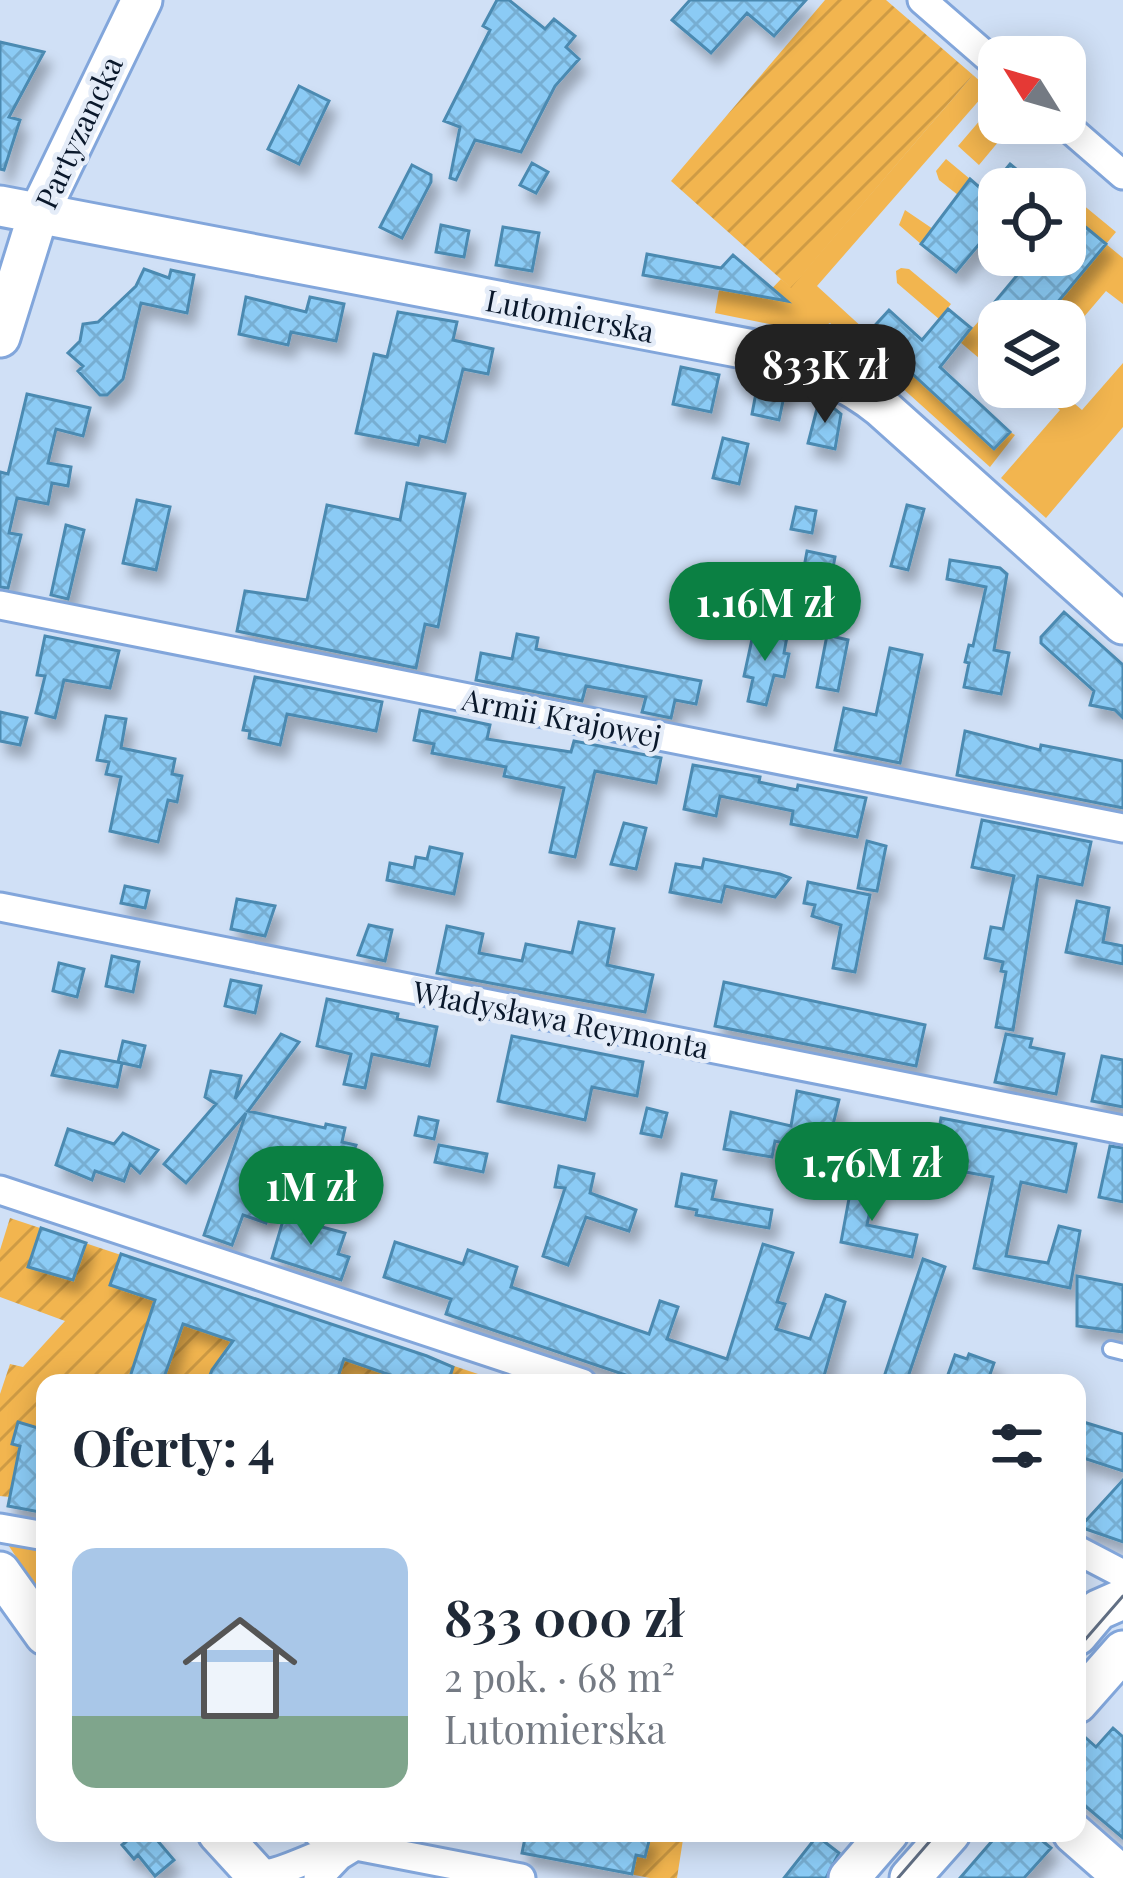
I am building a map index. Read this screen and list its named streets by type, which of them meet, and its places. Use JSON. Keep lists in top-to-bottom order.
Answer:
{
  "streets": {
    "street": [
      "Partyzancka",
      "Lutomierska",
      "Armii Krajowej",
      "Władysława Reymonta"
    ]
  },
  "crossings": [
    ["Partyzancka", "Lutomierska"]
  ],
  "north": "top left",
  "page": {
    "price": [
      "833K zł",
      "1.16M zł",
      "1.76M zł",
      "1M zł"
    ],
    "heading": "Oferty: 4",
    "list": [
      {
        "name": "833 000 zł",
        "note": "2 pok. · 68 m² · Lutomierska"
      }
    ]
  }
}
